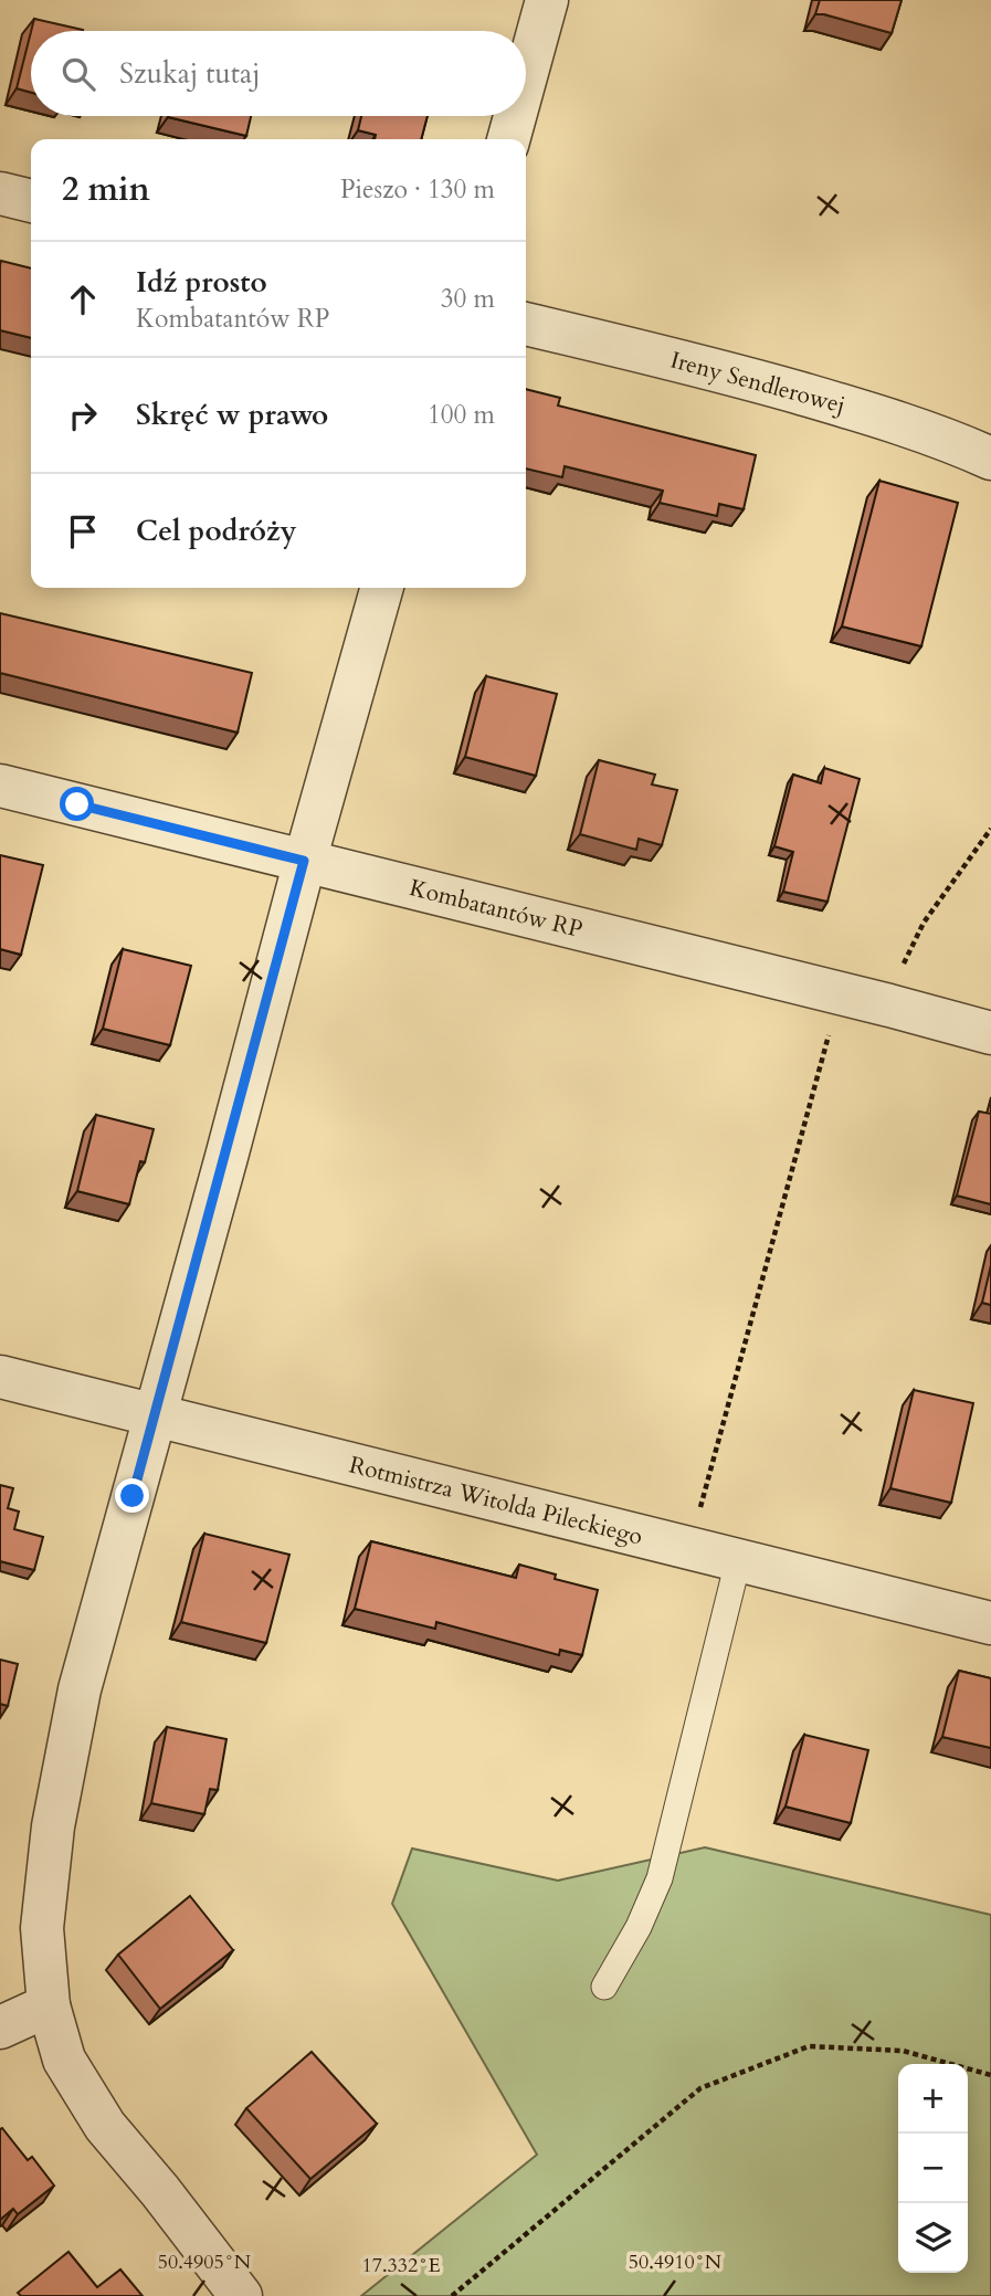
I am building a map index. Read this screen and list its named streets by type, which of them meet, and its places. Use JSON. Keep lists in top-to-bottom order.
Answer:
{
  "streets": {
    "street": ["Ireny Sendlerowej", "Kombatantów RP", "Rotmistrza Witolda Pileckiego"]
  },
  "page": {
    "search": "Szukaj tutaj",
    "heading": ["2 min", "Pieszo · 130 m"],
    "list": [
      ["Idź prosto", "Kombatantów RP", "30 m"],
      ["Skręć w prawo", "100 m"],
      "Cel podróży"
    ],
    "map_buttons": ["+", "−"]
  },
  "coordinates": ["50.4905°N", "50.4910°N", "17.332°E"]
}
